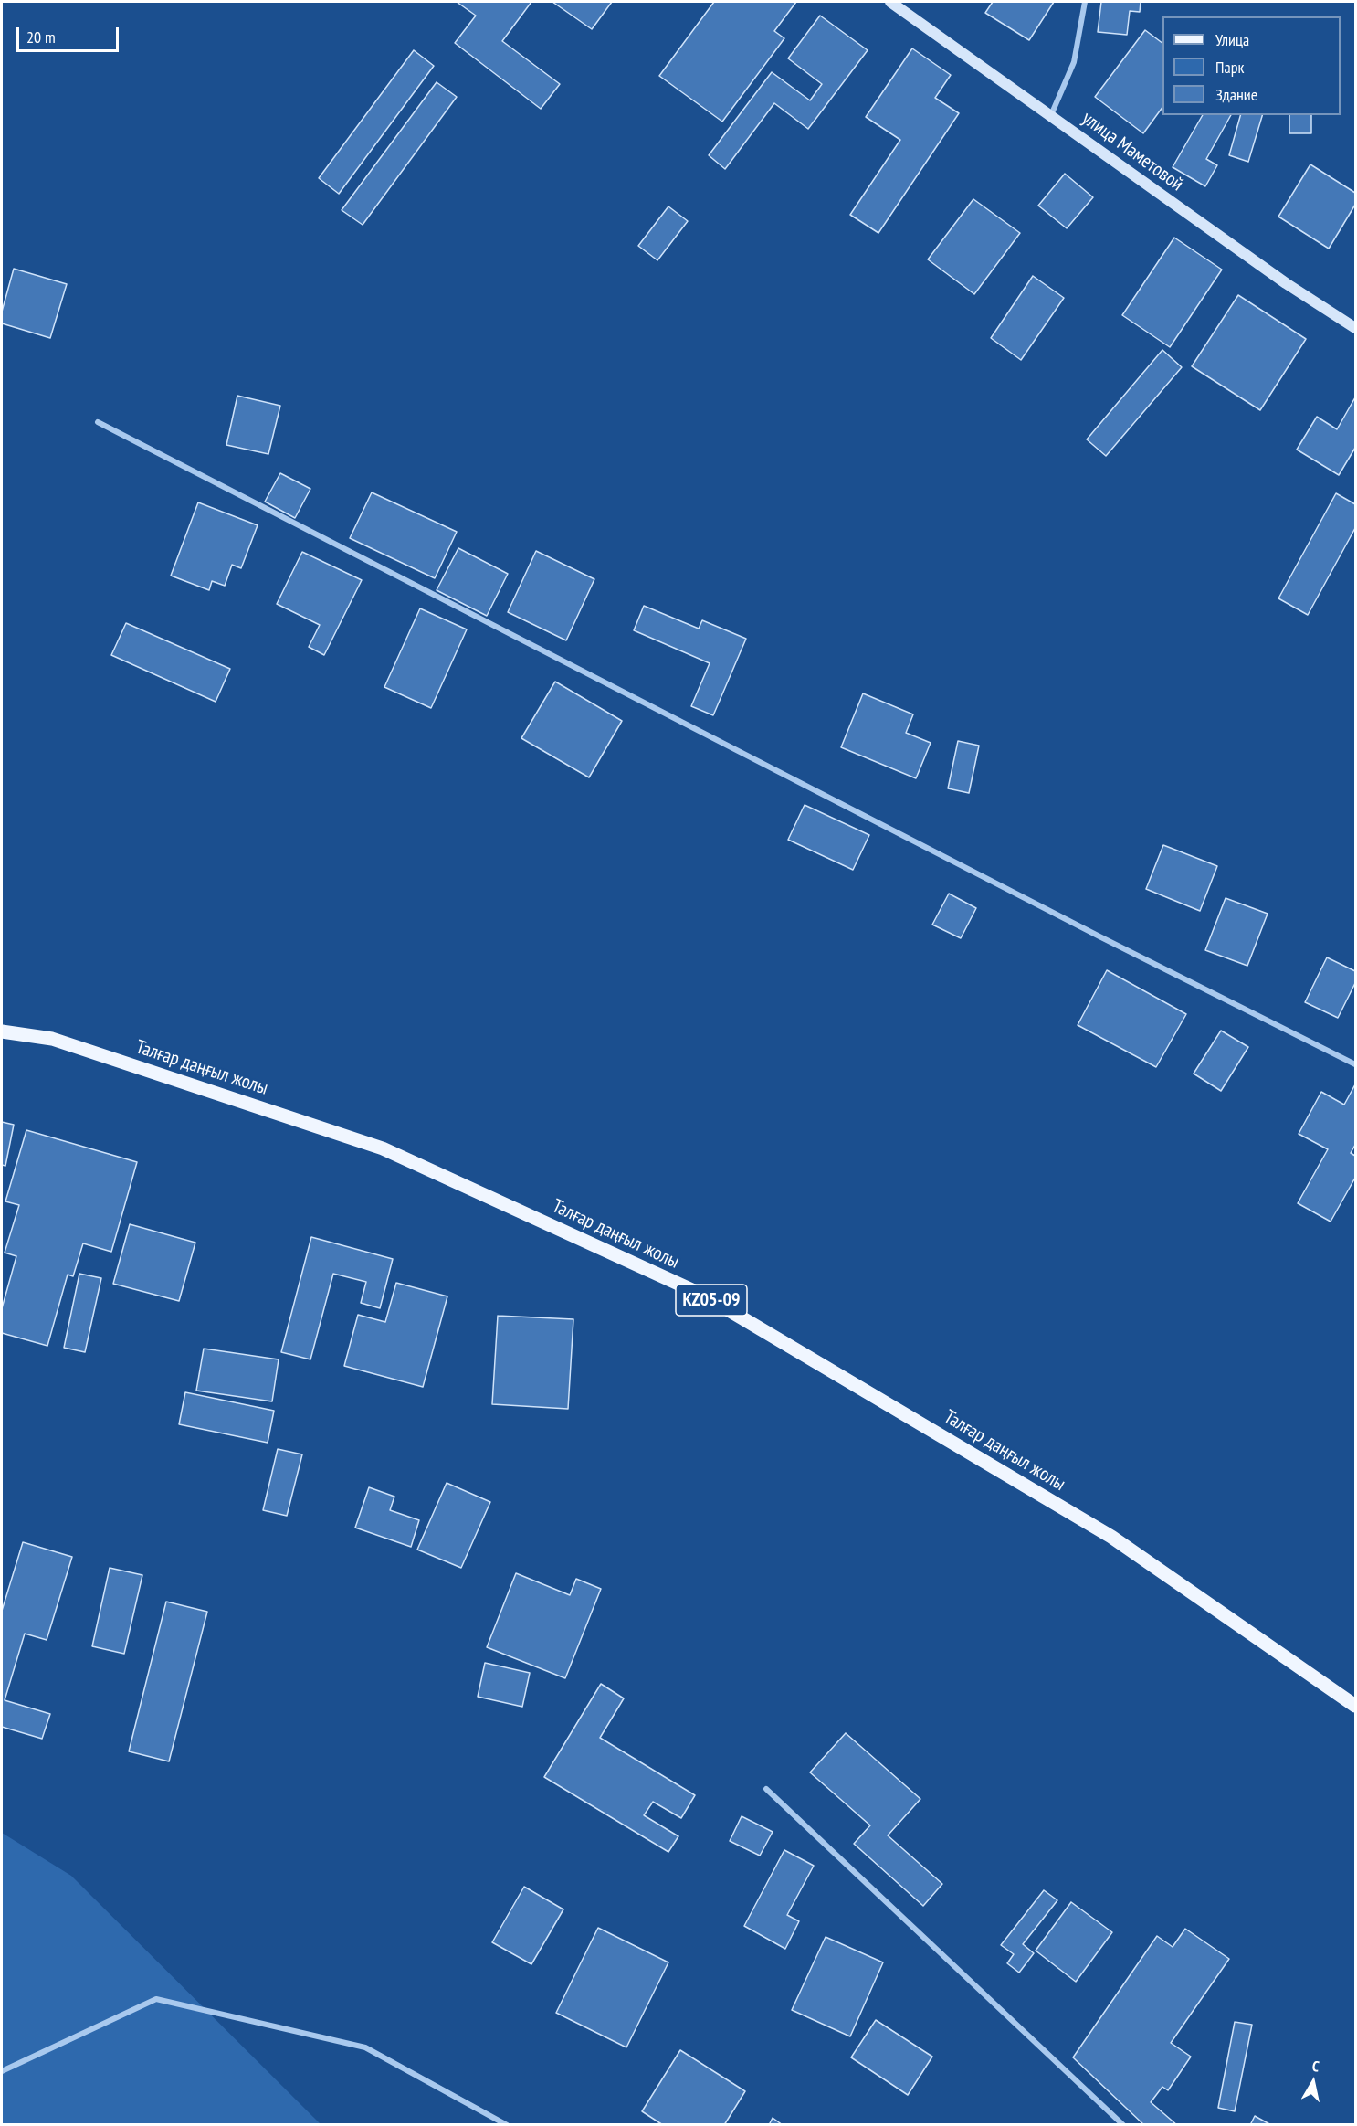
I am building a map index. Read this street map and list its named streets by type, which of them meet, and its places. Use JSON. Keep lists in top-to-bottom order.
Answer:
{
  "streets": {
    "main road": ["Талғар даңғыл жолы", "KZ05-09"],
    "street": ["улица Маметовой"]
  },
  "legend": ["Улица", "Парк", "Здание"],
  "scale_bar": "20 m",
  "north": "top"
}
